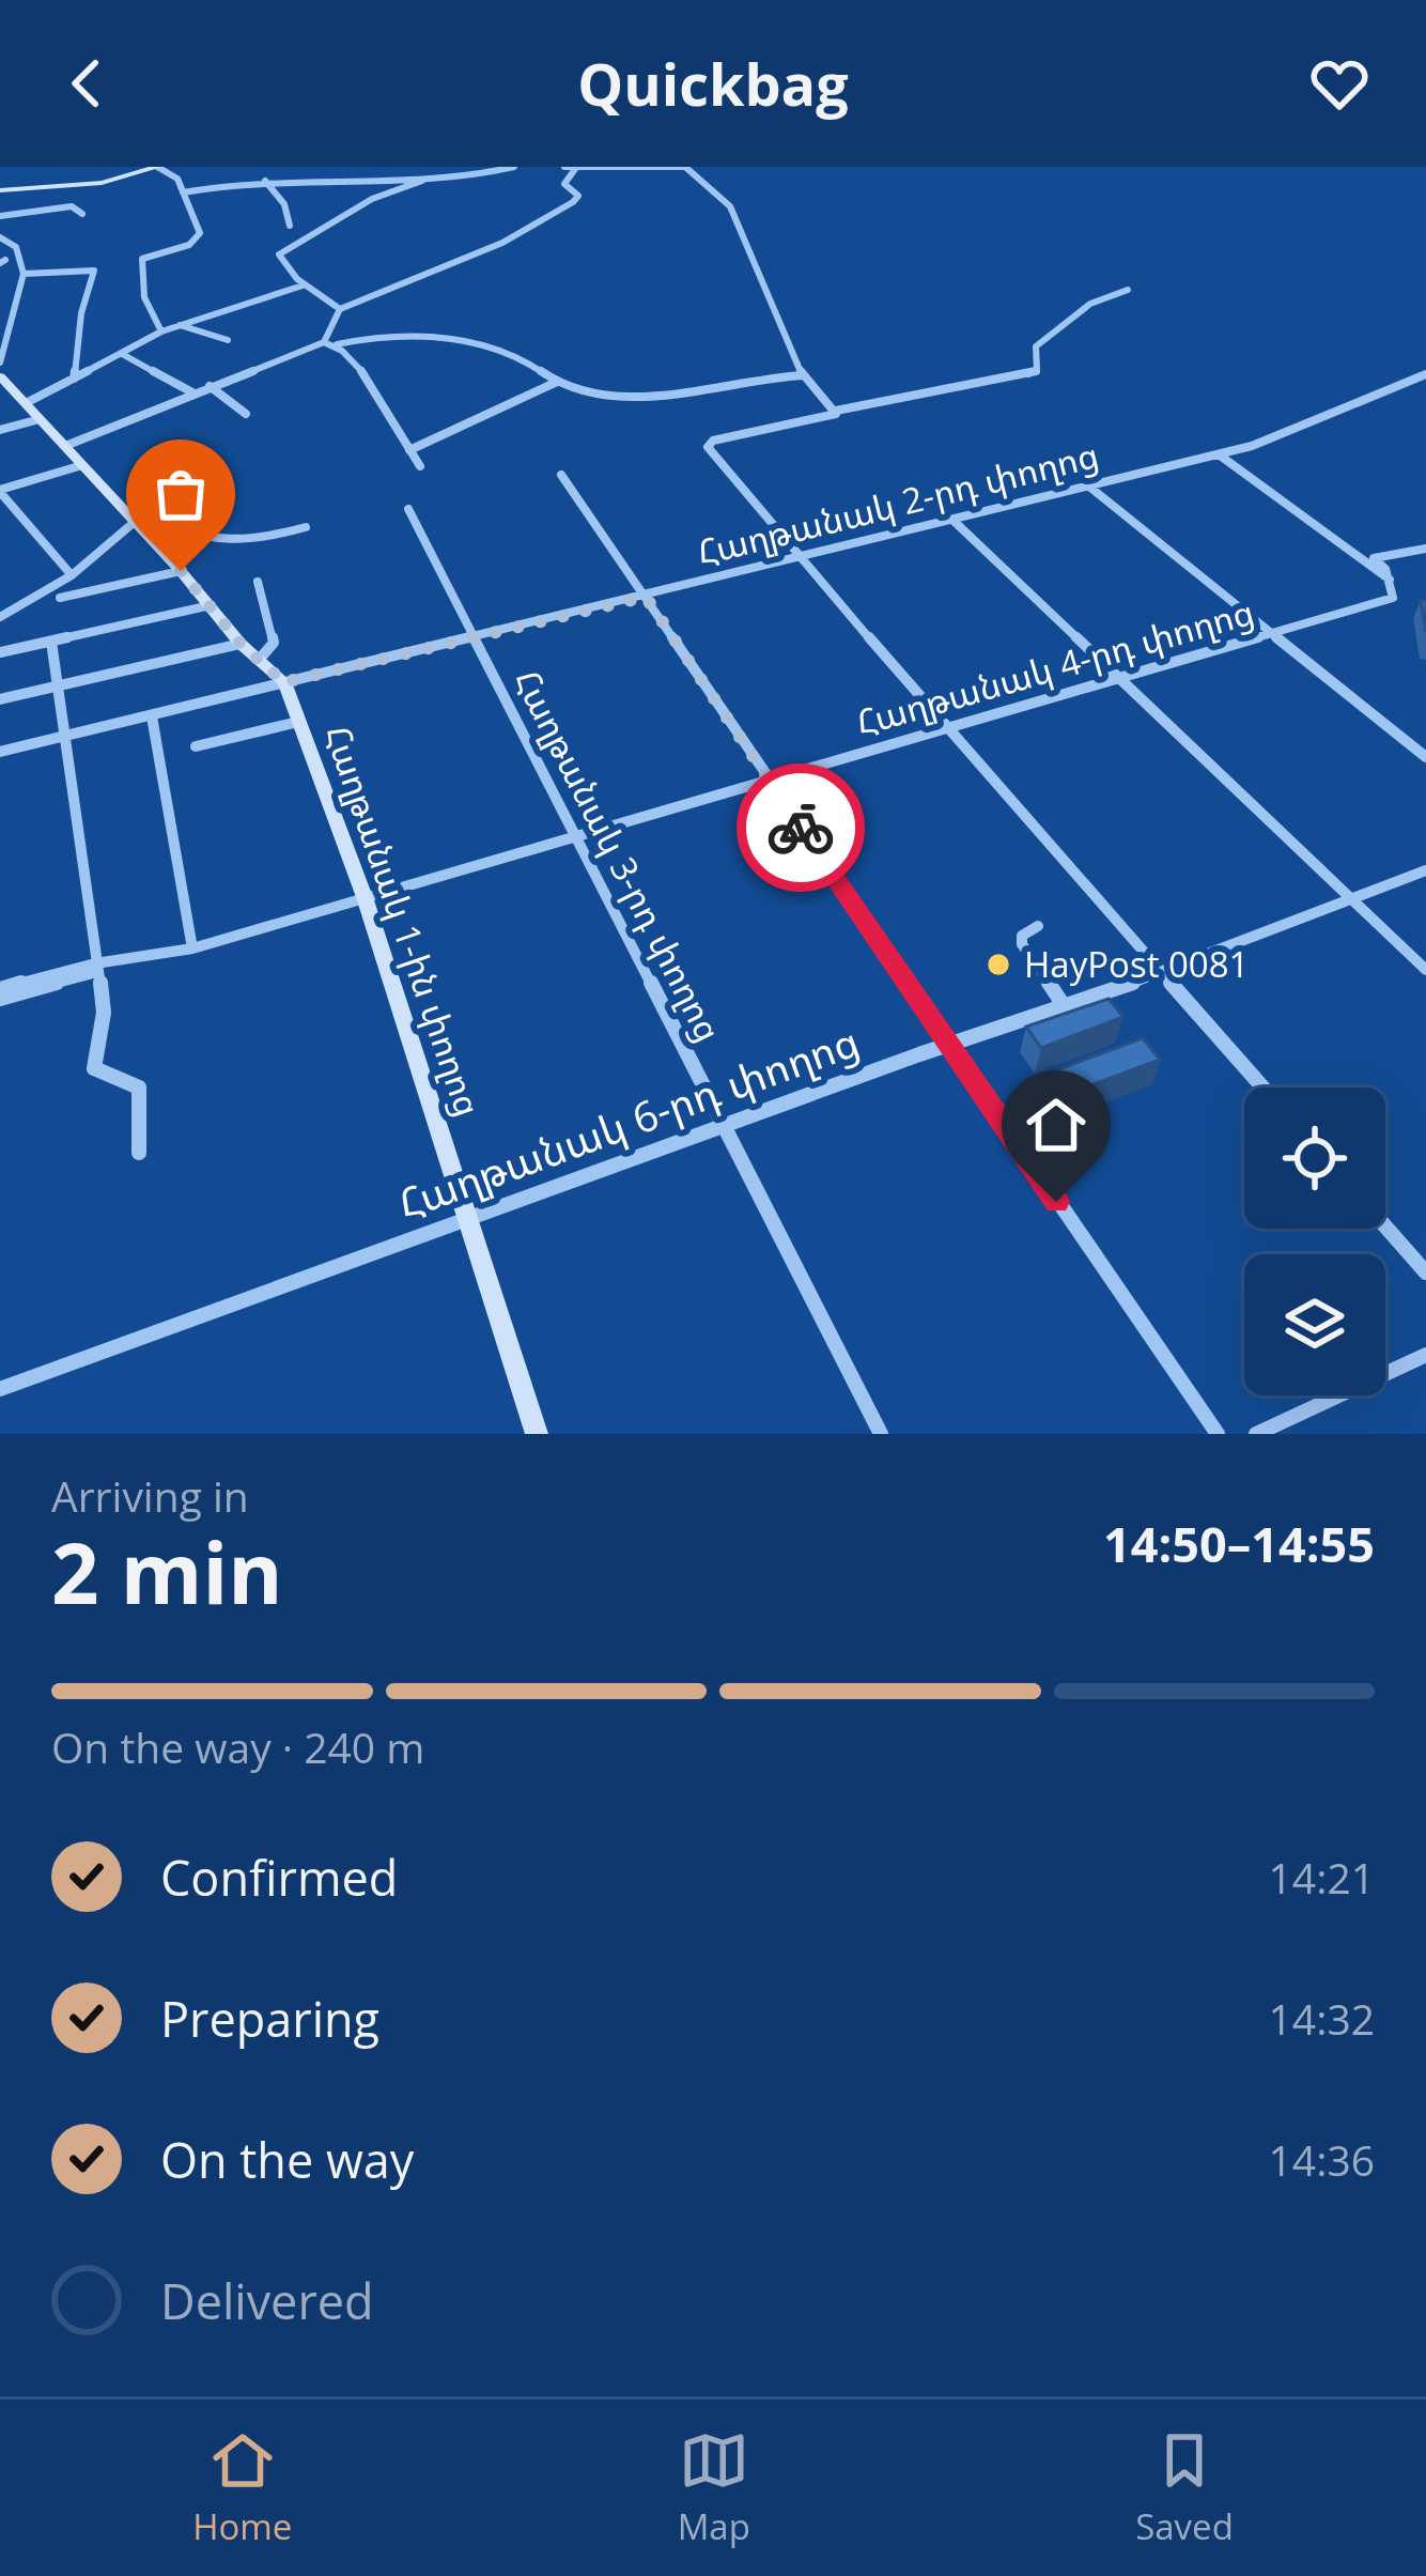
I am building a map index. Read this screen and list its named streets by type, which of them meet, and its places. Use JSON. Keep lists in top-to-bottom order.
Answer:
{
  "streets": {
    "main road": ["Հաղթանակ 1-ին փողոց"],
    "street": [
      "Հաղթանակ 2-րդ փողոց",
      "Հաղթանակ 4-րդ փողոց",
      "Հաղթանակ 3-րդ փողոց",
      "Հաղթանակ 6-րդ փողոց"
    ]
  },
  "crossings": [
    ["Հաղթանակ 2-րդ փողոց", "Հաղթանակ 3-րդ փողոց"],
    ["Հաղթանակ 2-րդ փողոց", "Հաղթանակ 1-ին փողոց"],
    ["Հաղթանակ 4-րդ փողոց", "Հաղթանակ 3-րդ փողոց"],
    ["Հաղթանակ 4-րդ փողոց", "Հաղթանակ 1-ին փողոց"],
    ["Հաղթանակ 3-րդ փողոց", "Հաղթանակ 6-րդ փողոց"],
    ["Հաղթանակ 1-ին փողոց", "Հաղթանակ 6-րդ փողոց"]
  ],
  "places": ["HayPost 0081"],
  "page": {
    "header": "Quickbag",
    "heading": ["2 min", "Arriving in", "14:50–14:55"],
    "bar": "On the way · 240 m",
    "list": [
      ["Confirmed", "14:21"],
      ["Preparing", "14:32"],
      ["On the way", "14:36"],
      "Delivered"
    ],
    "tabs": ["Home", "Map", "Saved"]
  }
}
